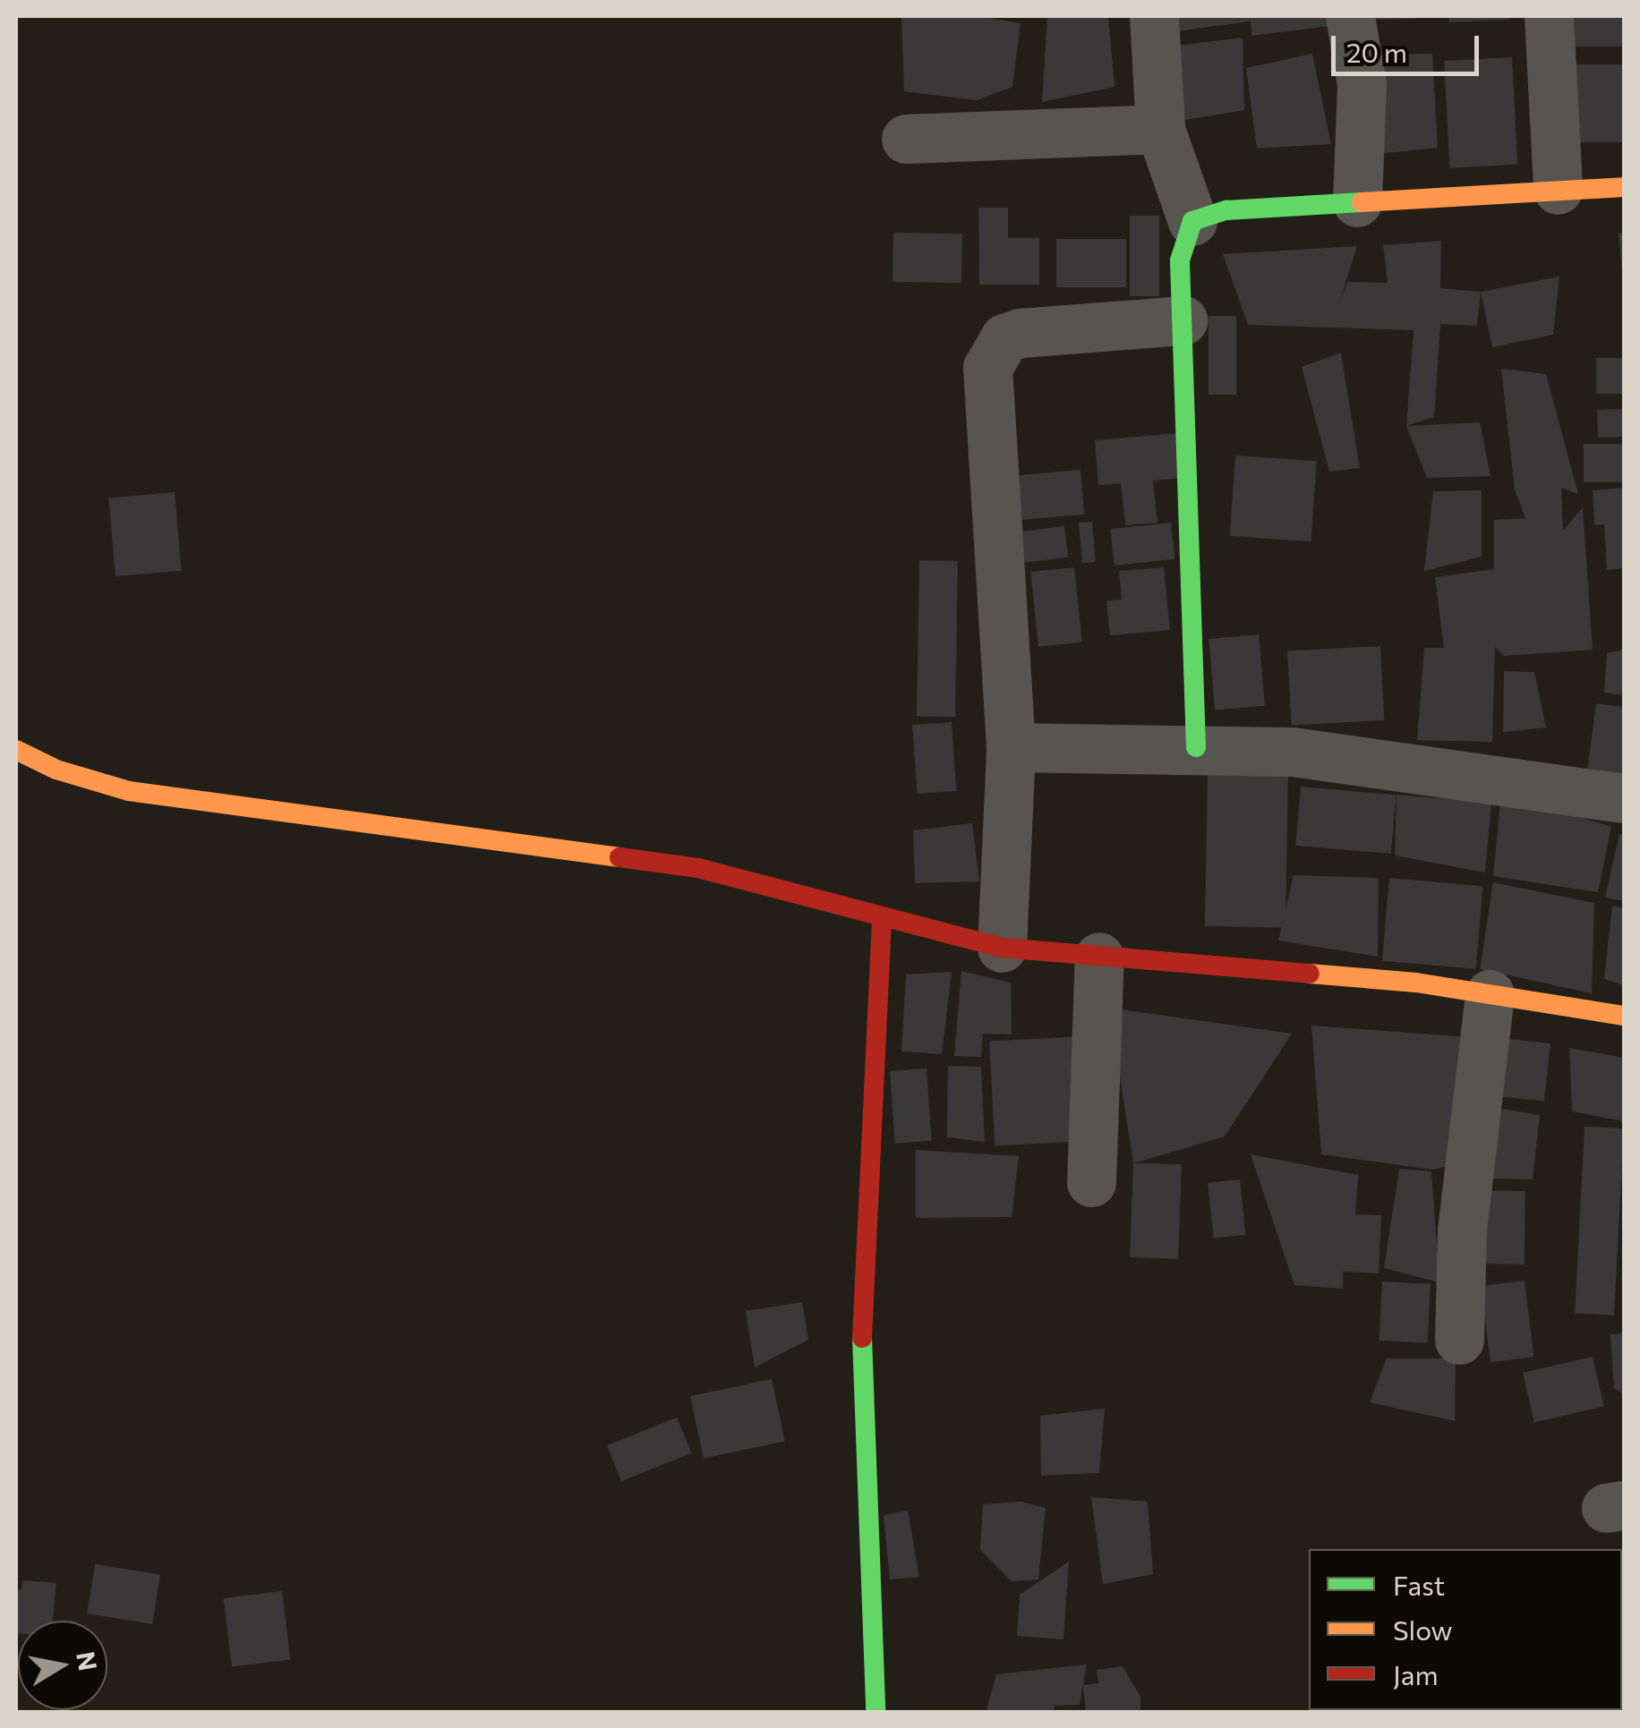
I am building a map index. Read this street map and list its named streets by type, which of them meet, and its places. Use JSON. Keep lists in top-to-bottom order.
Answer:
{
  "legend": ["Fast", "Slow", "Jam"],
  "scale_bar": "20 m",
  "north": "right"
}
